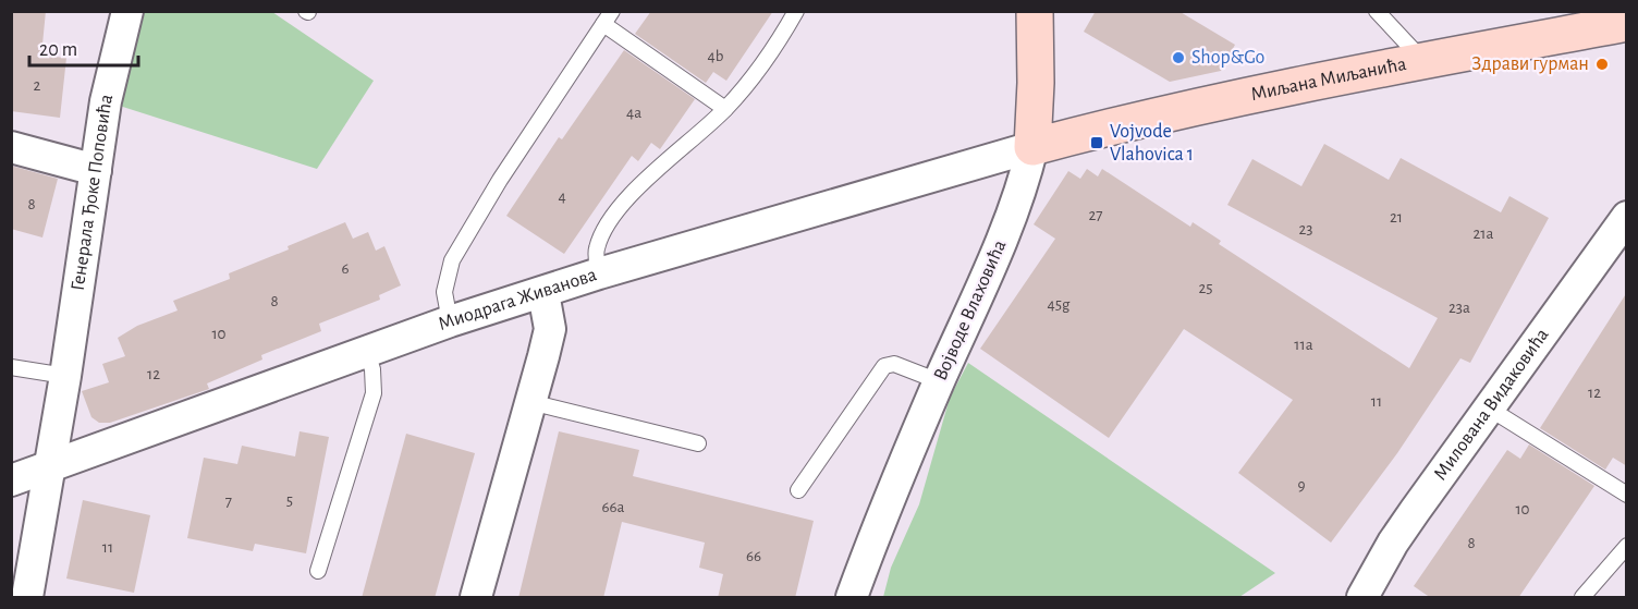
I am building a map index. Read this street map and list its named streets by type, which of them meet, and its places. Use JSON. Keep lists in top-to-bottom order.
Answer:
{
  "streets": {
    "street": [
      "Миљана Миљанића",
      "Генерала Ђоке Поповића",
      "Миодрага Живанова",
      "Војводе Влаховића",
      "Милована Видаковића"
    ]
  },
  "crossings": [
    ["Миљана Миљанића", "Миодрага Живанова"],
    ["Миљана Миљанића", "Војводе Влаховића"],
    ["Генерала Ђоке Поповића", "Миодрага Живанова"],
    ["Миодрага Живанова", "Војводе Влаховића"]
  ],
  "places": {
    "other": ["Shop&Go", "Здрави гурман"],
    "transit": ["Vojvode Vlahovica 1"]
  },
  "house_numbers": [
    "4b",
    "2",
    "4a",
    "4",
    "8",
    "27",
    "21",
    "23",
    "21a",
    "6",
    "25",
    "8",
    "45g",
    "23a",
    "10",
    "11a",
    "12",
    "12",
    "11",
    "9",
    "5",
    "7",
    "66a",
    "10",
    "8",
    "11",
    "66"
  ],
  "scale_bar": "20 m"
}
